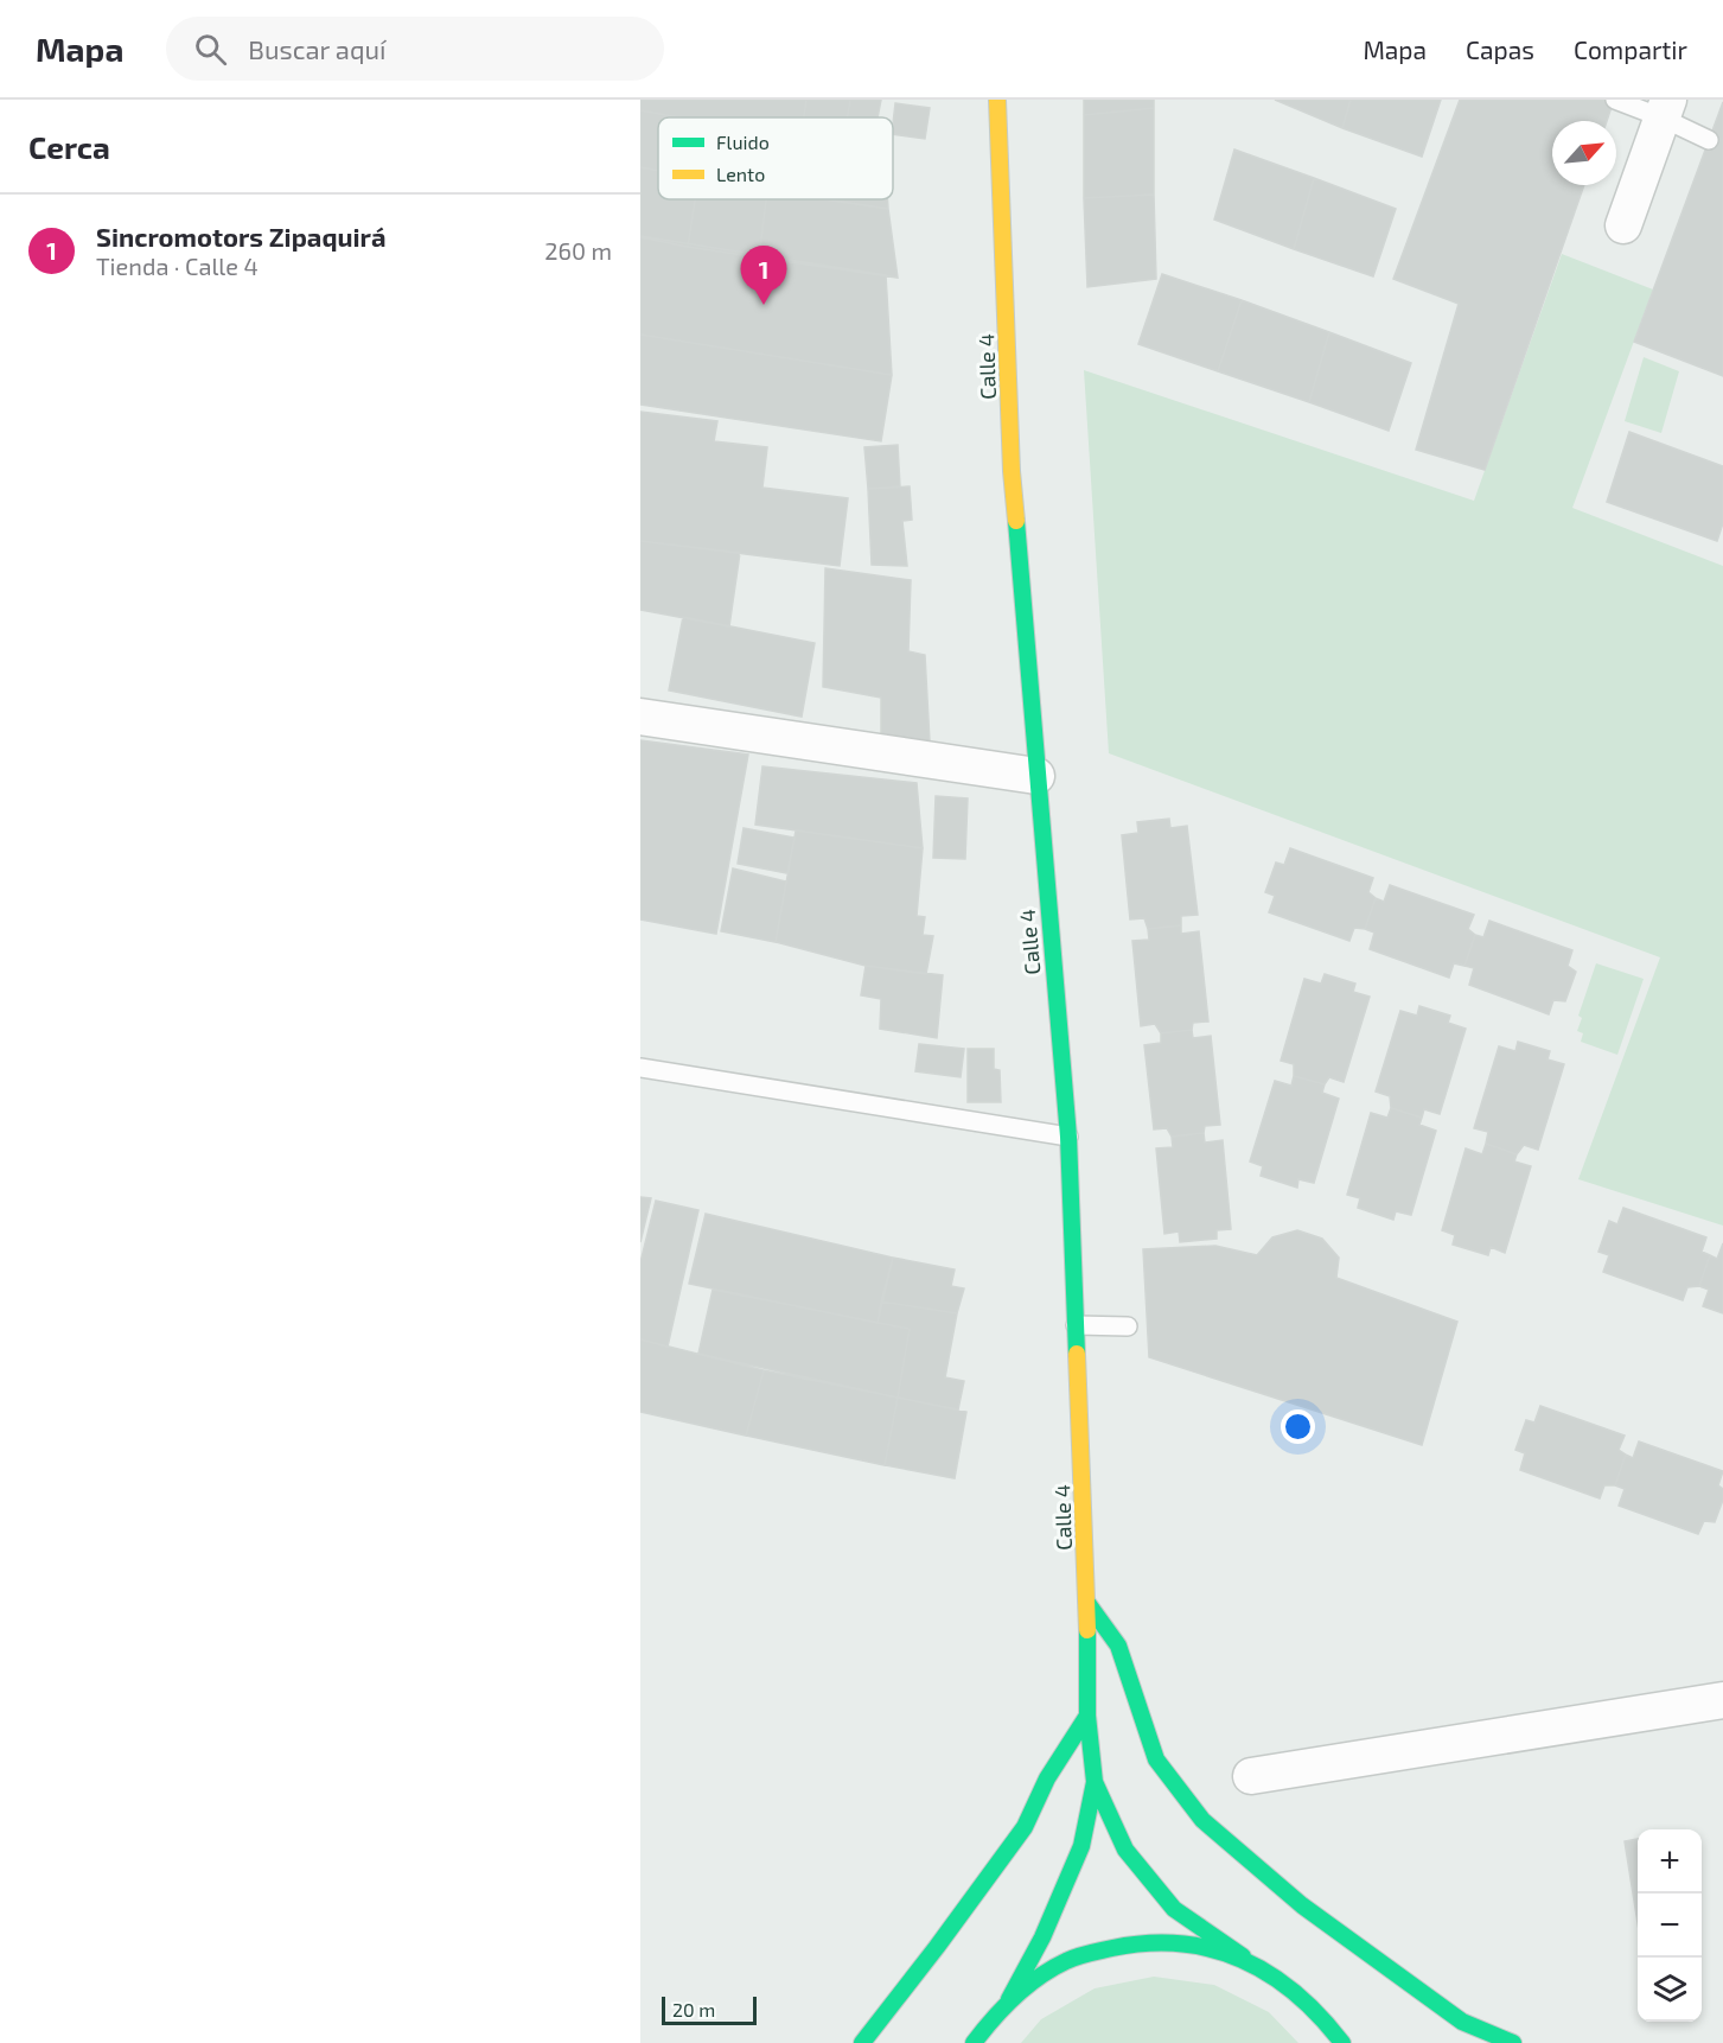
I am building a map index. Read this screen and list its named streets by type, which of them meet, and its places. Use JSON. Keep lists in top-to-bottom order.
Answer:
{
  "streets": {
    "main road": ["Calle 4"]
  },
  "legend": ["Fluido", "Lento"],
  "scale_bar": "20 m",
  "north": "top right",
  "page": {
    "header": "Mapa",
    "search": "Buscar aquí",
    "nav": ["Mapa", "Capas", "Compartir"],
    "heading": "Cerca",
    "list": [
      {
        "mark": "1",
        "name": "Sincromotors Zipaquirá",
        "note": "Tienda · Calle 4",
        "value": "260 m"
      }
    ],
    "pins": "1",
    "map_buttons": ["+", "−"],
    "scale": "20 m"
  }
}
